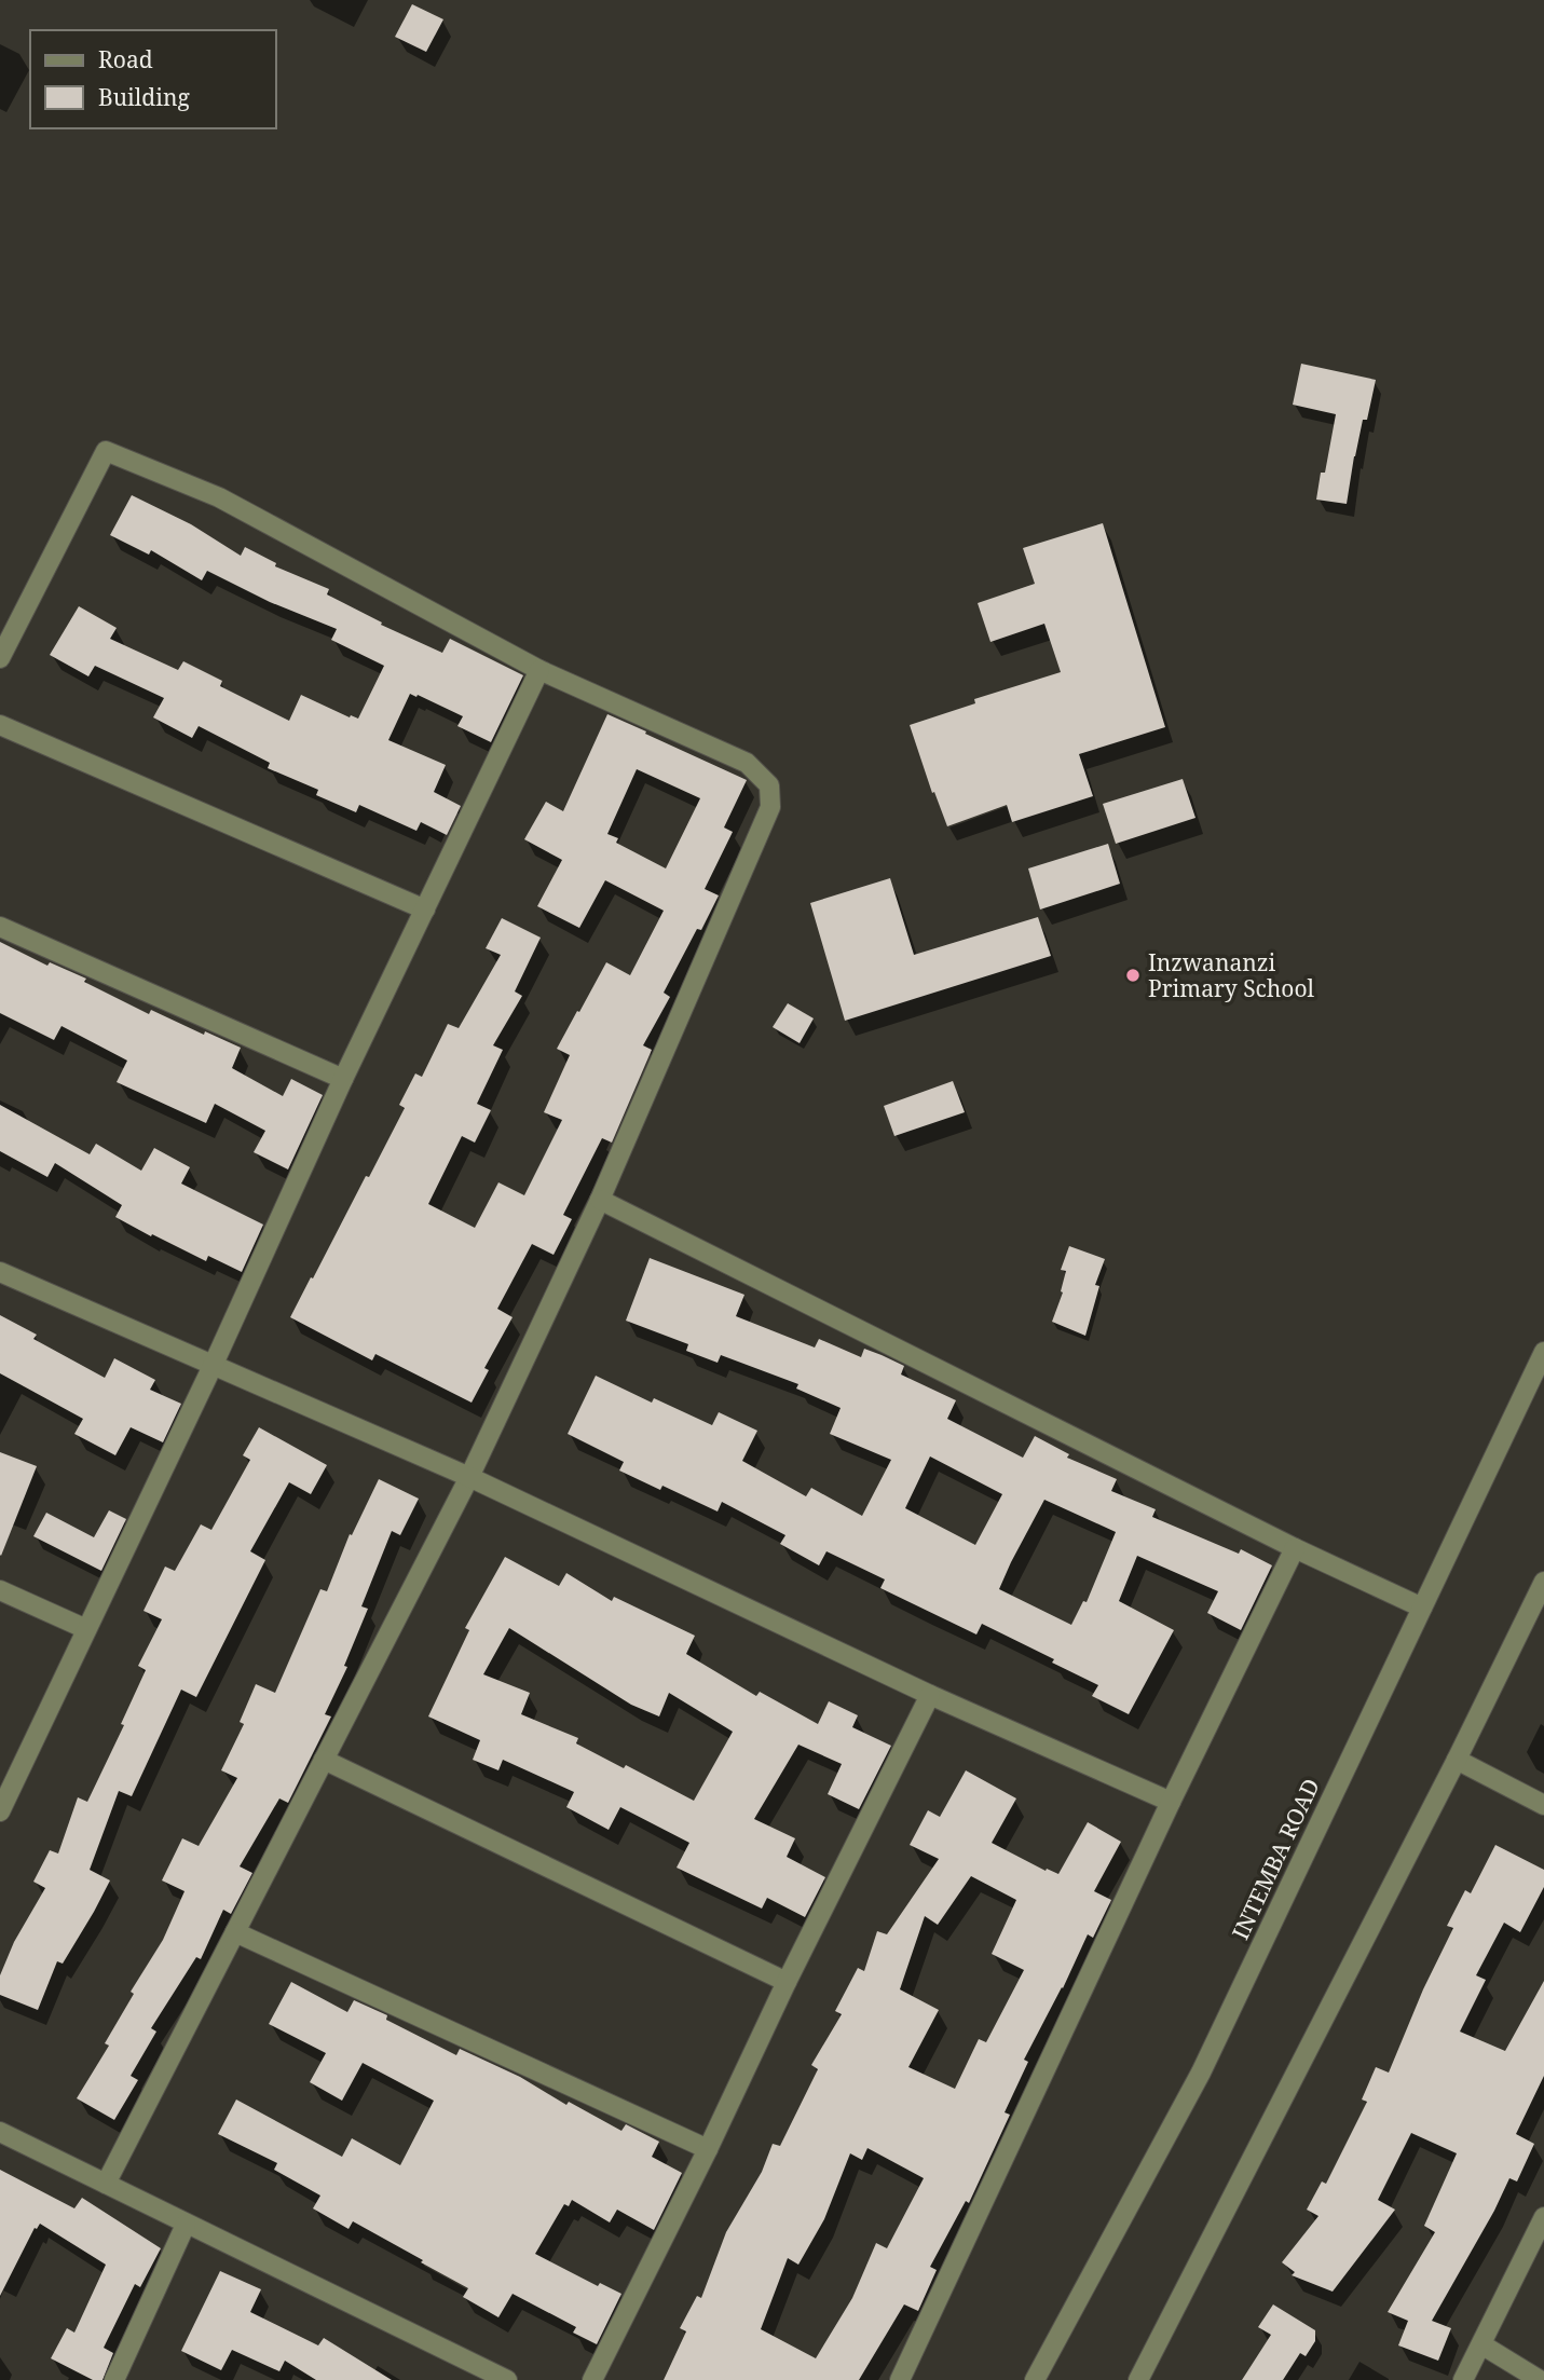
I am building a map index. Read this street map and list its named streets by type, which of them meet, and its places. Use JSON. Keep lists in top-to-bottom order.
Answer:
{
  "streets": {
    "street": ["INTEMBA ROAD"]
  },
  "places": ["Inzwananzi Primary School"],
  "legend": ["Road", "Building"]
}
